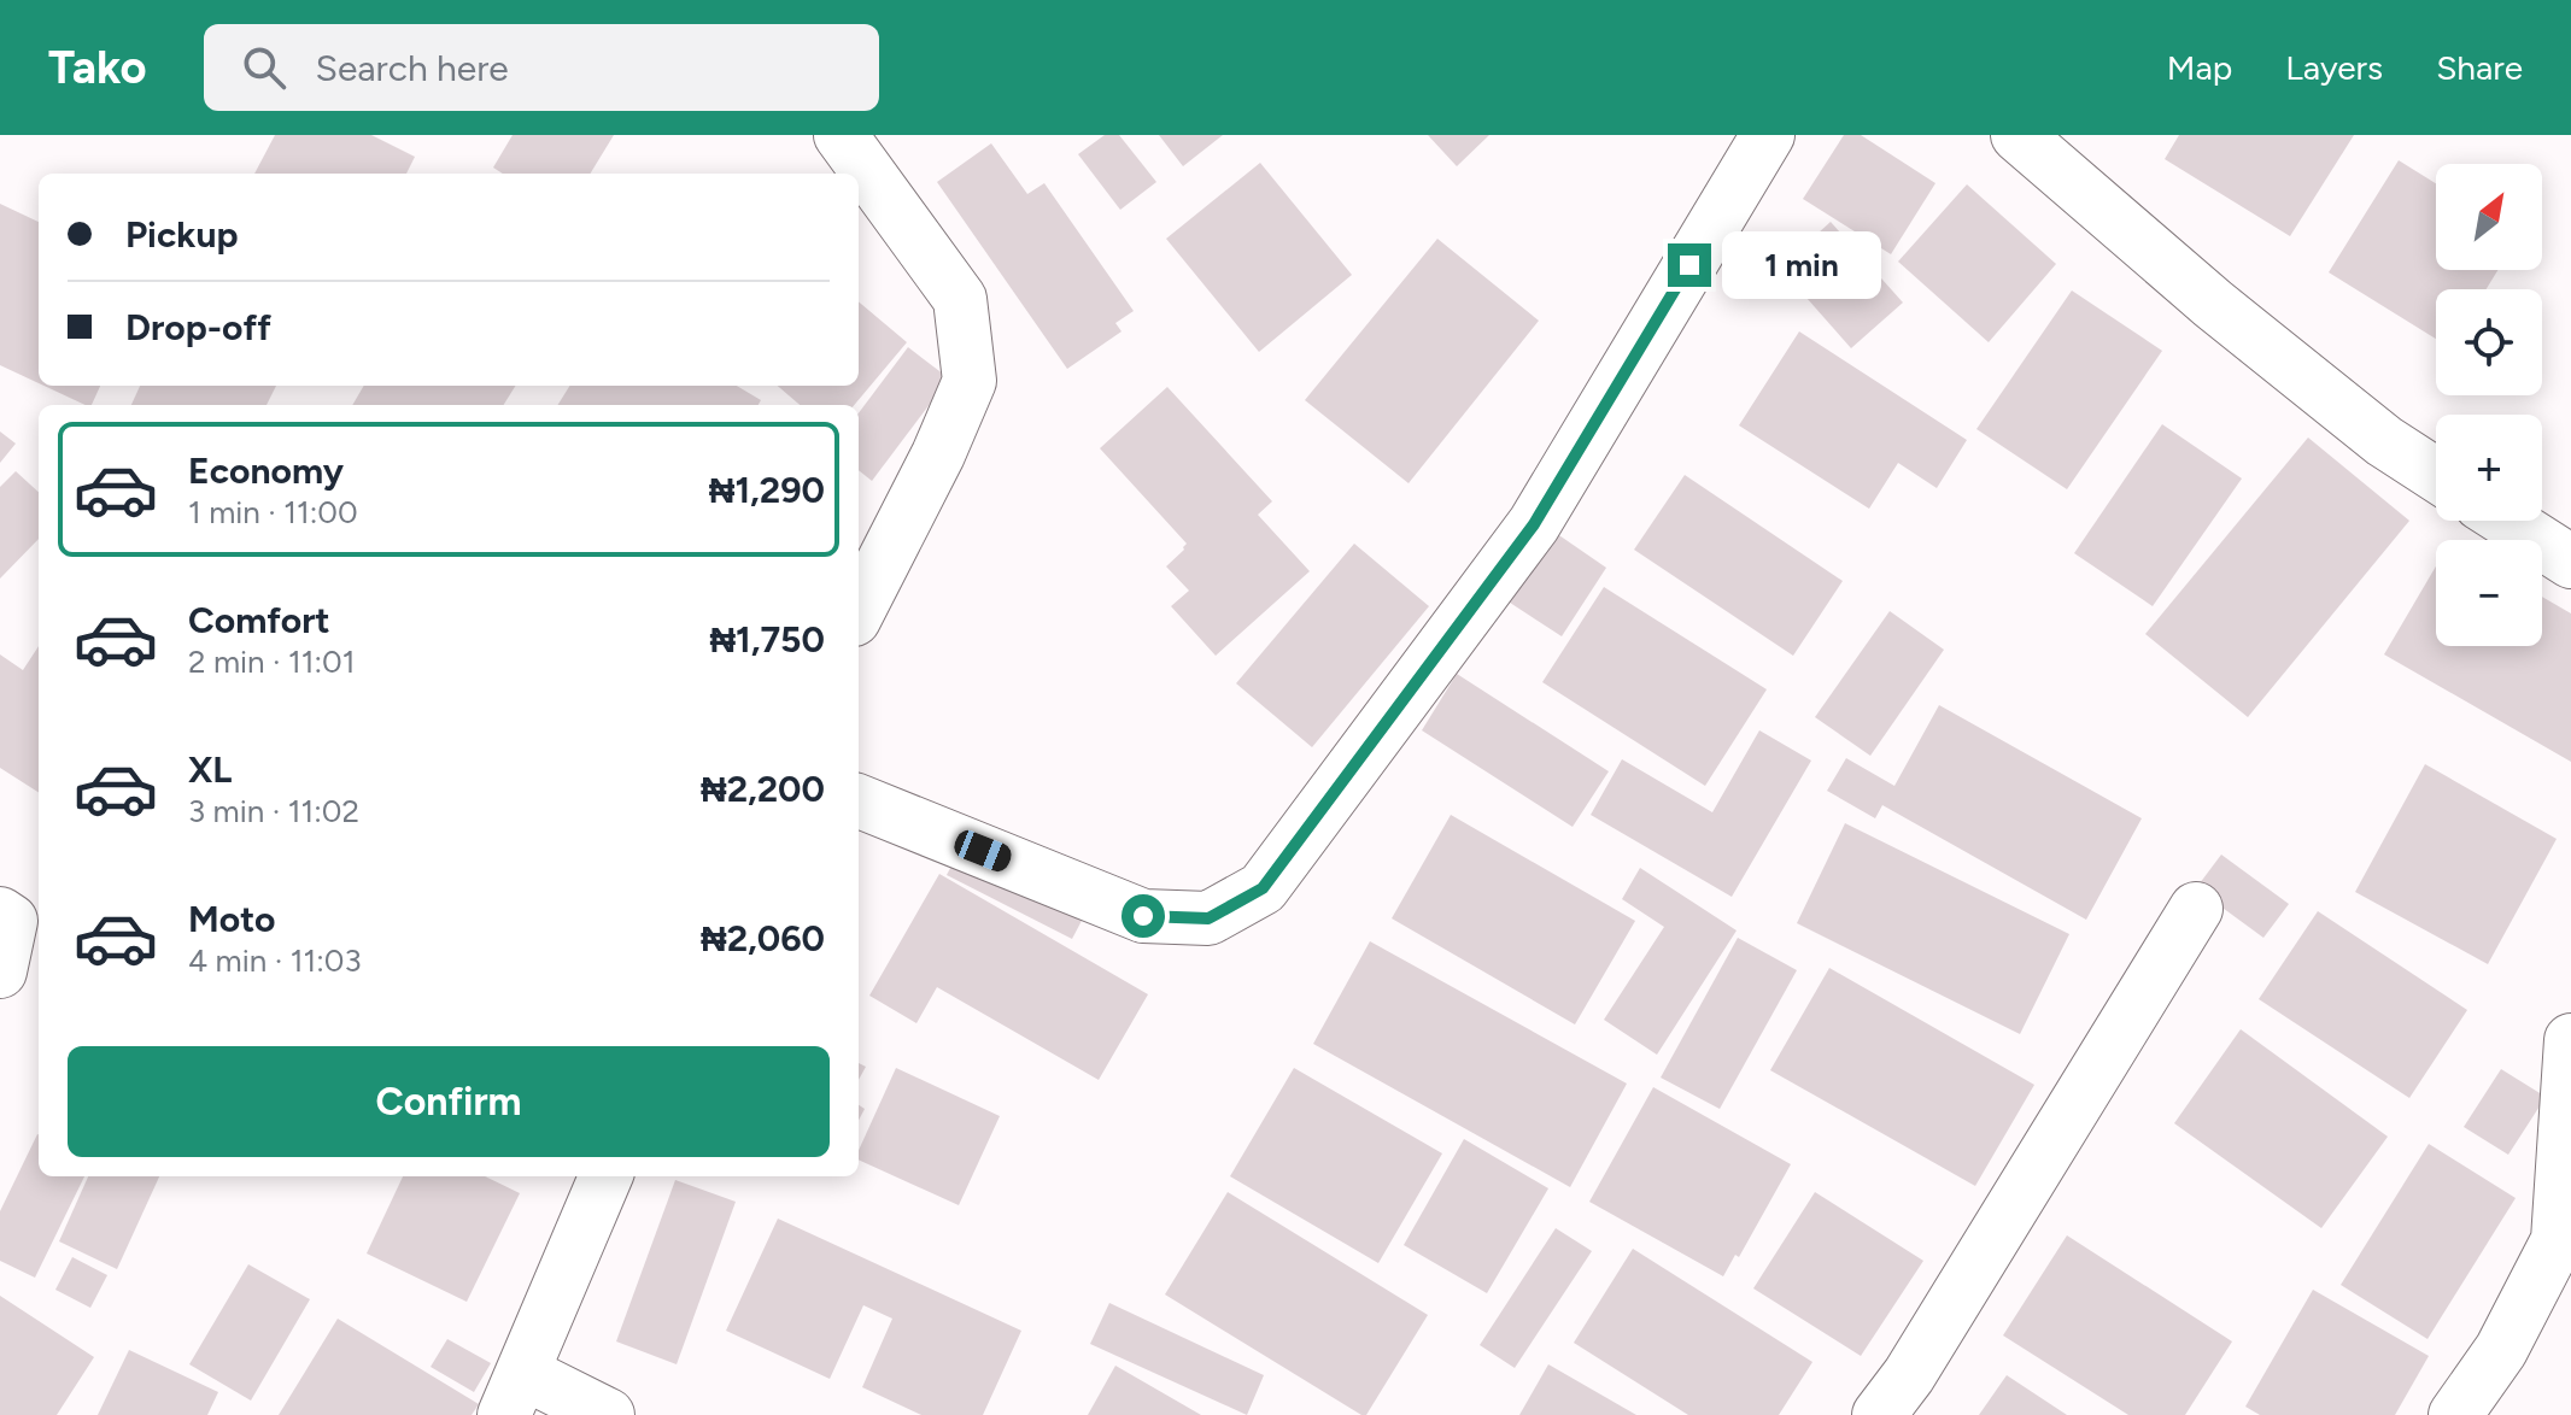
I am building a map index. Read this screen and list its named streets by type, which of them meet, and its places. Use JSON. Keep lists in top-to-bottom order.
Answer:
{
  "north": "top right",
  "page": {
    "header": "Tako",
    "search": "Search here",
    "nav": ["Map", "Layers", "Share"],
    "map_buttons": ["+", "−"],
    "banner": ["Pickup", "Drop-off"],
    "bubble": "1 min",
    "list": [
      {
        "name": "Economy",
        "note": "1 min · 11:00",
        "value": "₦1,290"
      },
      {
        "name": "Comfort",
        "note": "2 min · 11:01",
        "value": "₦1,750"
      },
      {
        "name": "XL",
        "note": "3 min · 11:02",
        "value": "₦2,200"
      },
      {
        "name": "Moto",
        "note": "4 min · 11:03",
        "value": "₦2,060"
      }
    ],
    "buttons": "Confirm"
  }
}
